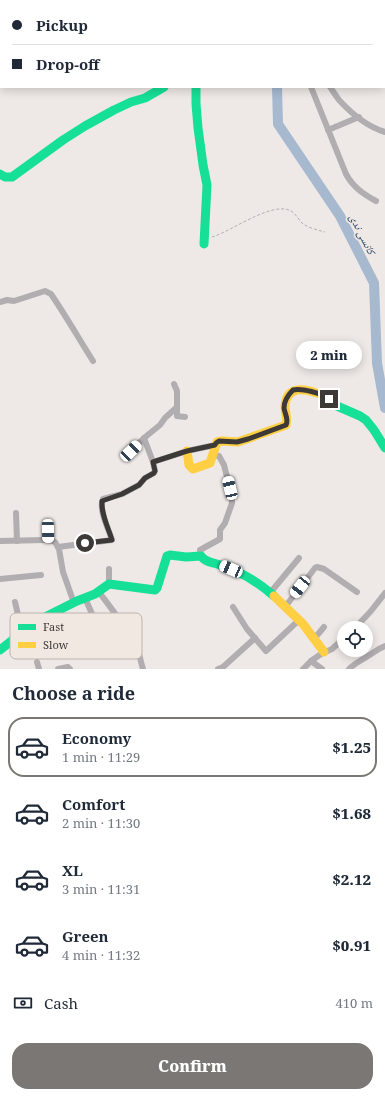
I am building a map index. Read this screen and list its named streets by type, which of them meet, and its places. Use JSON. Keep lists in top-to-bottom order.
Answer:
{
  "water": ["کانسی ندی"],
  "legend": ["Fast", "Slow"],
  "page": {
    "banner": ["Pickup", "Drop-off"],
    "bubble": "2 min",
    "heading": "Choose a ride",
    "list": [
      {
        "name": "Economy",
        "note": "1 min · 11:29",
        "value": "$1.25"
      },
      {
        "name": "Comfort",
        "note": "2 min · 11:30",
        "value": "$1.68"
      },
      {
        "name": "XL",
        "note": "3 min · 11:31",
        "value": "$2.12"
      },
      {
        "name": "Green",
        "note": "4 min · 11:32",
        "value": "$0.91"
      }
    ],
    "pay": ["Cash", "410 m"],
    "buttons": "Confirm"
  }
}
